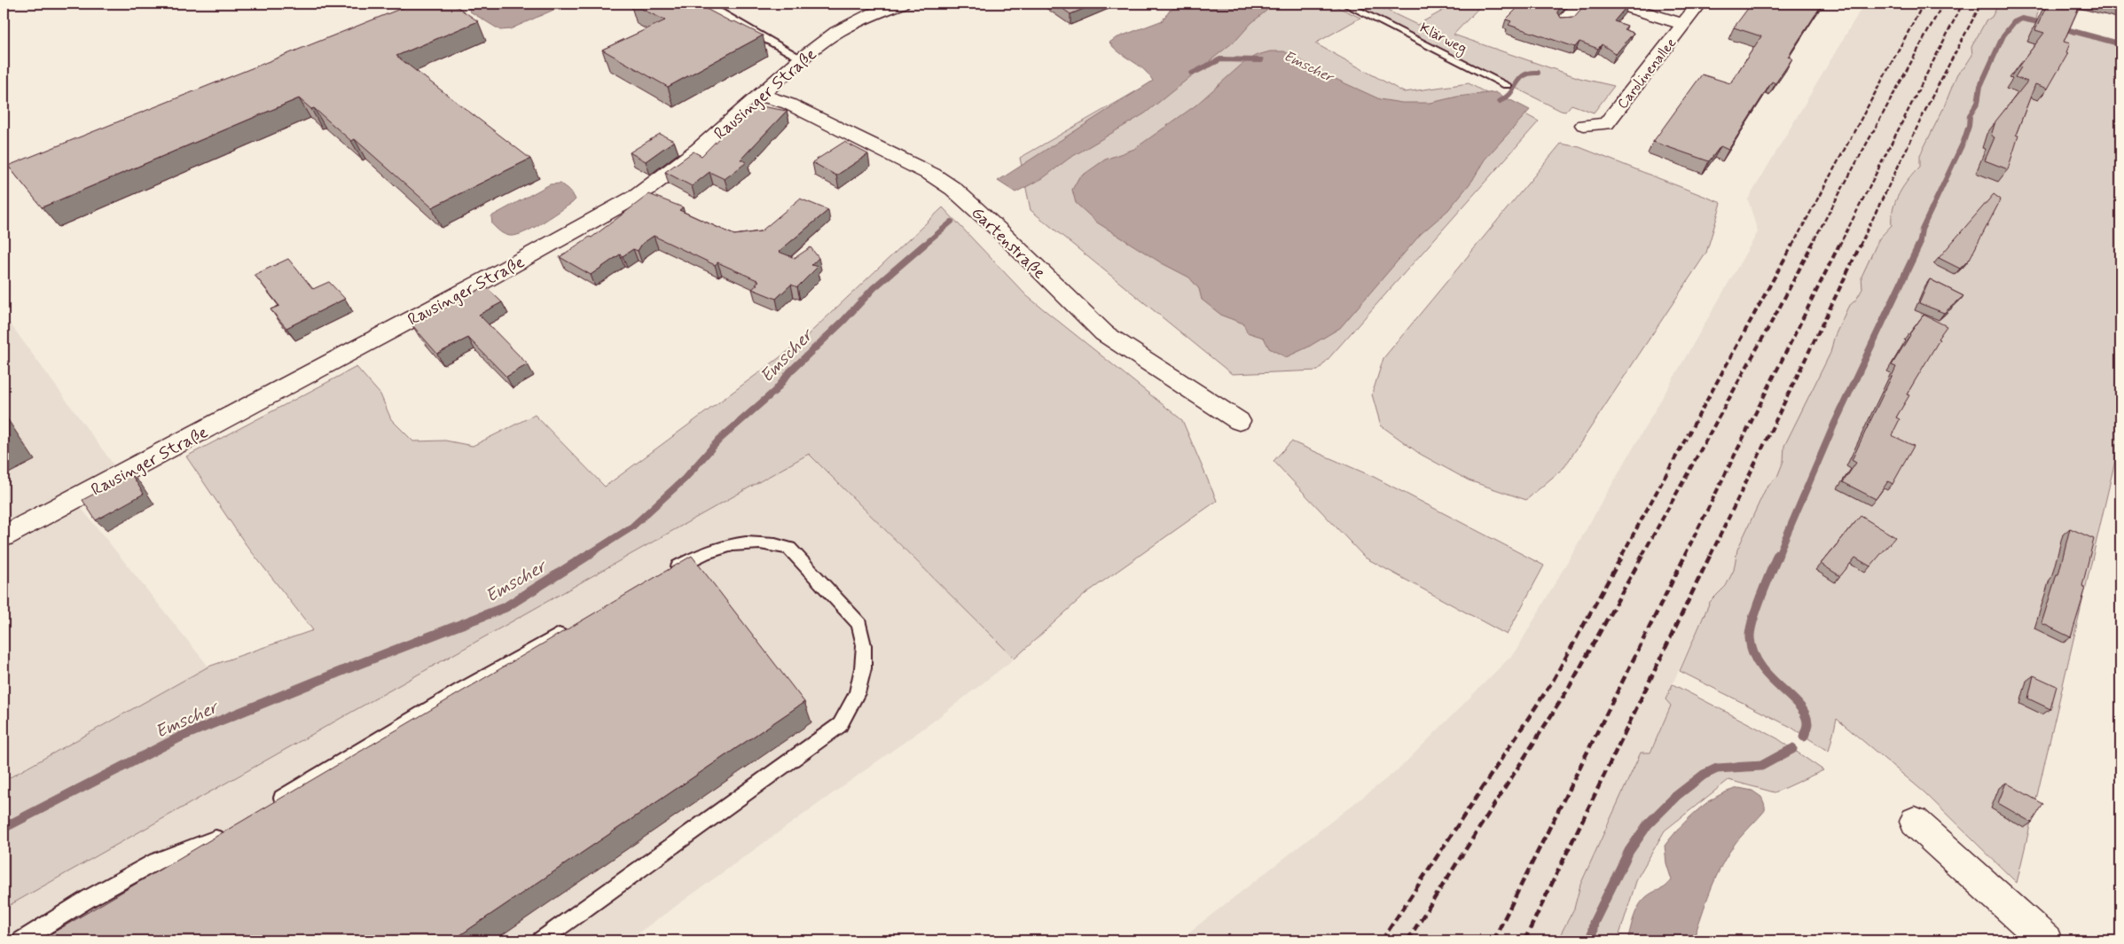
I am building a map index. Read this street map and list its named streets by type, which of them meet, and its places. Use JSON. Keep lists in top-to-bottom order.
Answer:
{
  "streets": {
    "street": ["Carolinenallee", "Rausinger Straße", "Gartenstraße"],
    "lane": ["Klärweg"]
  },
  "crossings": [
    ["Rausinger Straße", "Gartenstraße"]
  ],
  "water": ["Emscher"]
}
